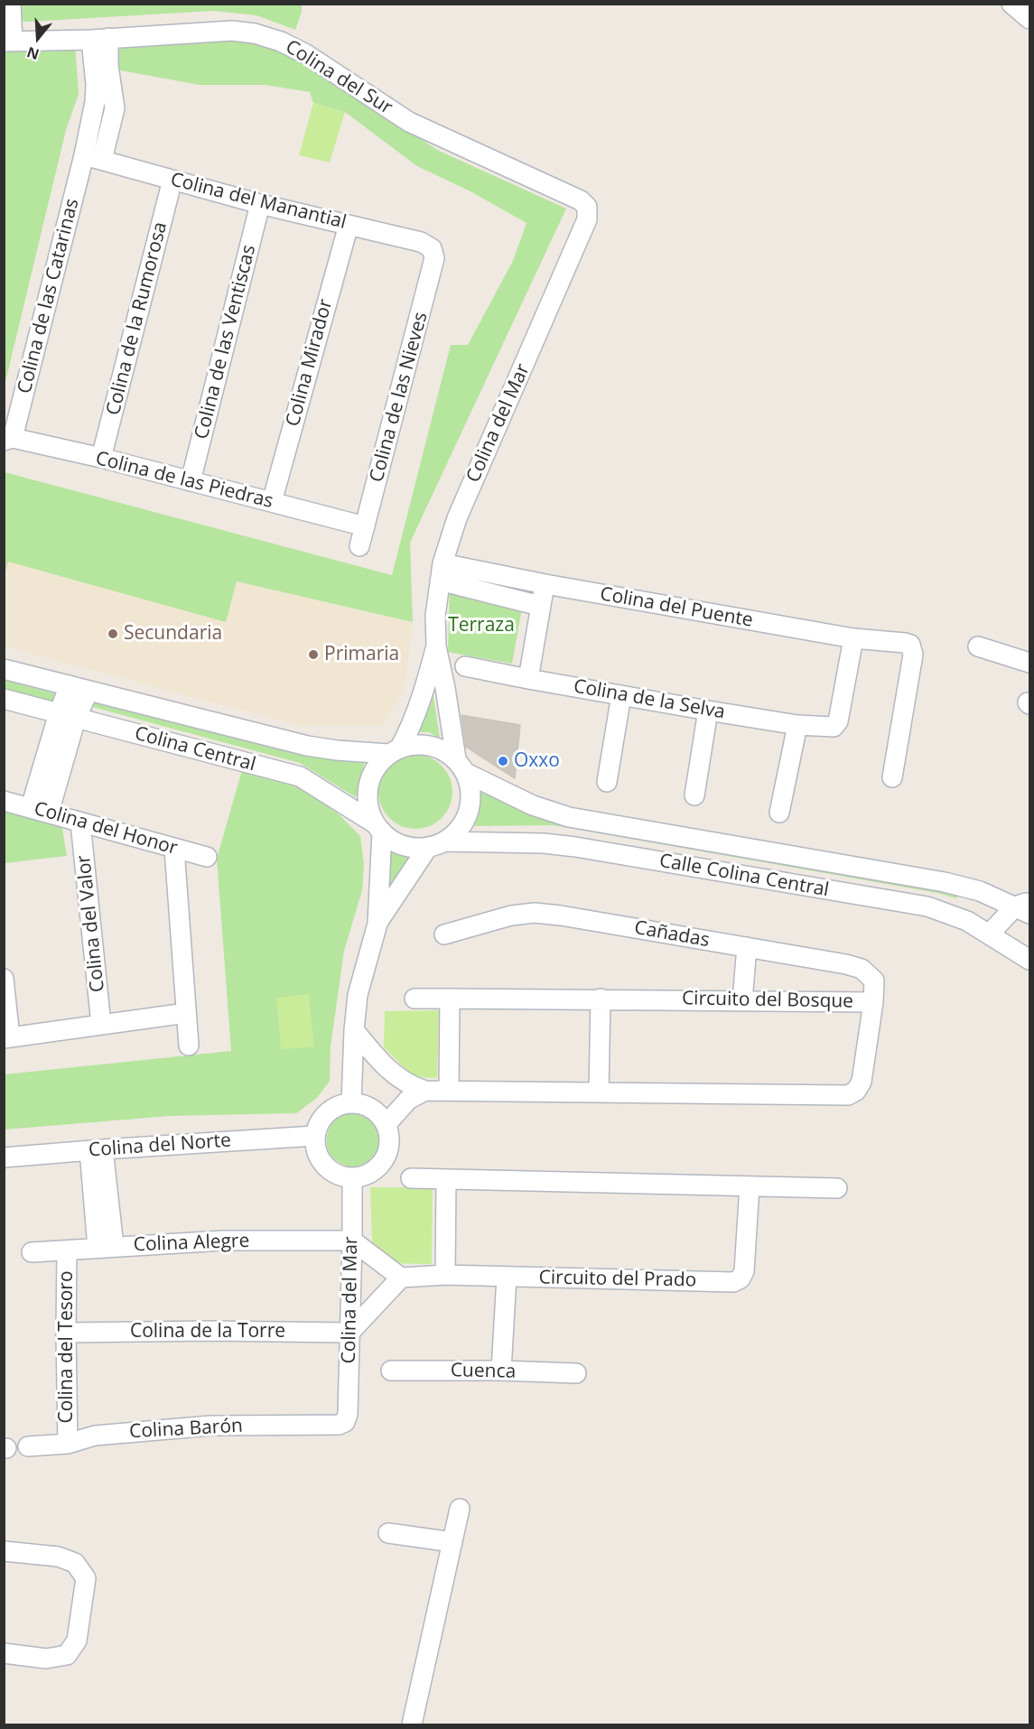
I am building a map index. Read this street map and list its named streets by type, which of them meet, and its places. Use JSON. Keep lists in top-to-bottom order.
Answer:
{
  "streets": {
    "street": [
      "Colina del Sur",
      "Colina del Manantial",
      "Colina de las Catarinas",
      "Colina de la Rumorosa",
      "Colina de las Ventiscas",
      "Colina Mirador",
      "Colina de las Nieves",
      "Colina del Mar",
      "Colina de las Piedras",
      "Colina del Puente",
      "Colina de la Selva",
      "Colina Central",
      "Colina del Honor",
      "Calle Colina Central",
      "Colina del Valor",
      "Cañadas",
      "Circuito del Bosque",
      "Colina del Norte",
      "Colina Alegre",
      "Circuito del Prado",
      "Colina de la Torre",
      "Colina del Tesoro",
      "Cuenca",
      "Colina Barón"
    ]
  },
  "crossings": [
    ["Colina del Sur", "Colina de las Catarinas"],
    ["Colina del Sur", "Colina del Mar"],
    ["Colina del Manantial", "Colina de las Catarinas"],
    ["Colina del Manantial", "Colina de la Rumorosa"],
    ["Colina del Manantial", "Colina de las Ventiscas"],
    ["Colina del Manantial", "Colina Mirador"],
    ["Colina del Manantial", "Colina de las Nieves"],
    ["Colina de las Catarinas", "Colina de las Piedras"],
    ["Colina de la Rumorosa", "Colina de las Piedras"],
    ["Colina de las Ventiscas", "Colina de las Piedras"],
    ["Colina Mirador", "Colina de las Piedras"],
    ["Colina de las Nieves", "Colina de las Piedras"],
    ["Colina del Mar", "Colina del Puente"],
    ["Colina del Mar", "Colina Central"],
    ["Colina del Mar", "Calle Colina Central"],
    ["Colina del Mar", "Colina del Norte"],
    ["Colina del Mar", "Colina Alegre"],
    ["Colina del Mar", "Colina de la Torre"],
    ["Colina del Mar", "Colina Barón"],
    ["Colina del Puente", "Colina de la Selva"],
    ["Colina Central", "Calle Colina Central"],
    ["Colina del Honor", "Colina del Valor"],
    ["Cañadas", "Circuito del Bosque"],
    ["Colina Alegre", "Colina del Tesoro"],
    ["Colina de la Torre", "Colina del Tesoro"],
    ["Colina del Tesoro", "Colina Barón"]
  ],
  "parks": ["Terraza"],
  "places": ["Secundaria", "Primaria", "Oxxo"],
  "north": "bottom"
}
